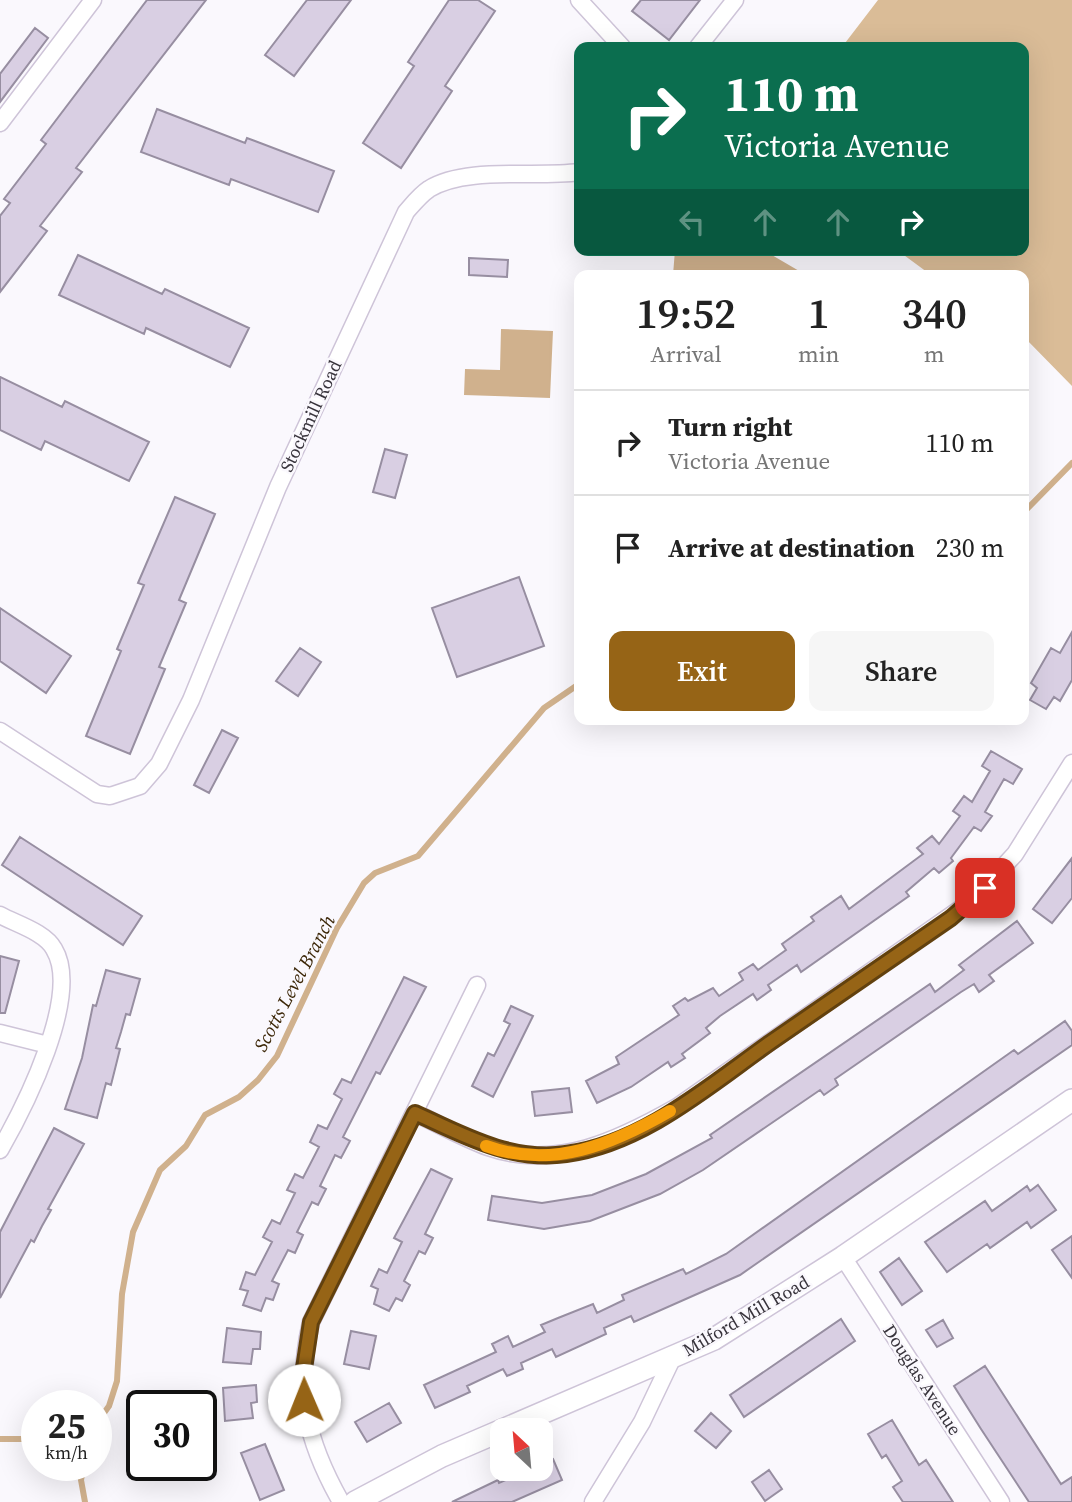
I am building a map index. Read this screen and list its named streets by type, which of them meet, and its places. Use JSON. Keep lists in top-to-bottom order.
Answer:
{
  "streets": {
    "main road": ["Milford Mill Road"],
    "street": ["Stockmill Road", "Douglas Avenue"]
  },
  "crossings": [
    ["Milford Mill Road", "Douglas Avenue"]
  ],
  "water": ["Scotts Level Branch"],
  "north": "top left",
  "page": {
    "turn": ["110 m", "Victoria Avenue"],
    "eta": [
      "19:52",
      "Arrival",
      "1",
      "min",
      "340",
      "m"
    ],
    "list": [
      {
        "name": "Turn right",
        "note": "Victoria Avenue",
        "value": "110 m"
      },
      {
        "name": "Arrive at destination",
        "value": "230 m"
      }
    ],
    "buttons": ["Exit", "Share"],
    "speed": "25 km/h",
    "limit": "30"
  }
}
